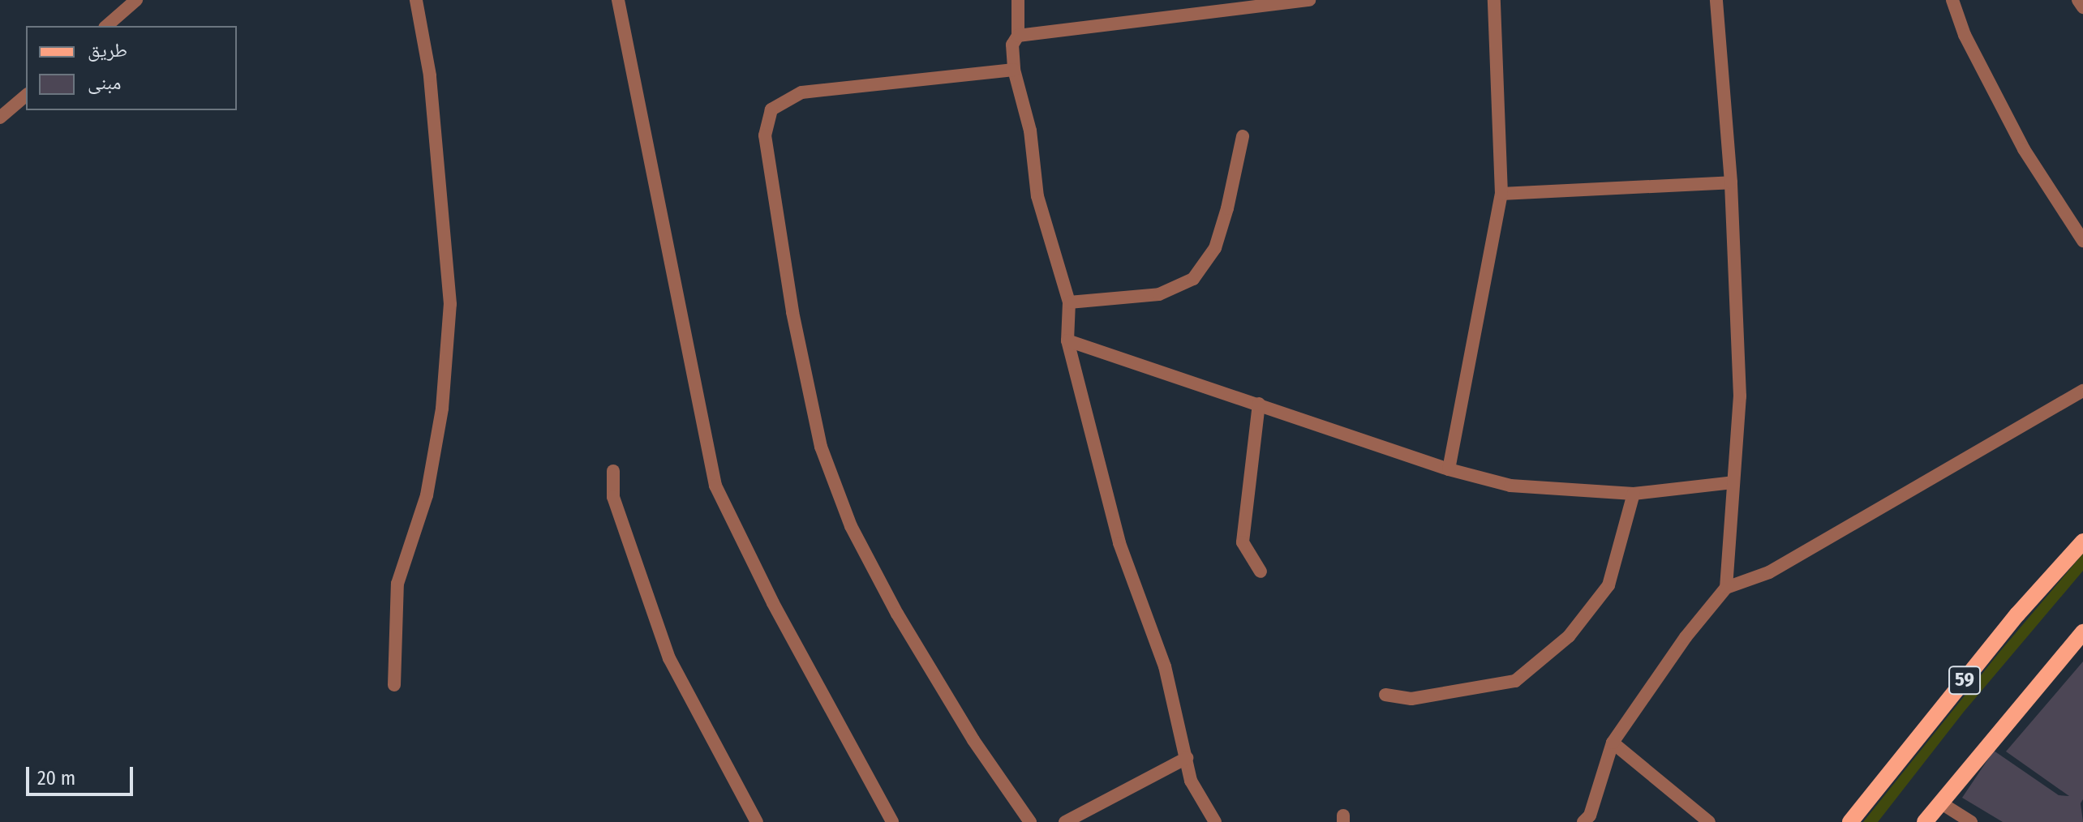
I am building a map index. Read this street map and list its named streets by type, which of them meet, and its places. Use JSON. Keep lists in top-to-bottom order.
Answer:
{
  "streets": {
    "main road": ["59"]
  },
  "legend": ["طريق", "مبنى"],
  "scale_bar": "20 m"
}
